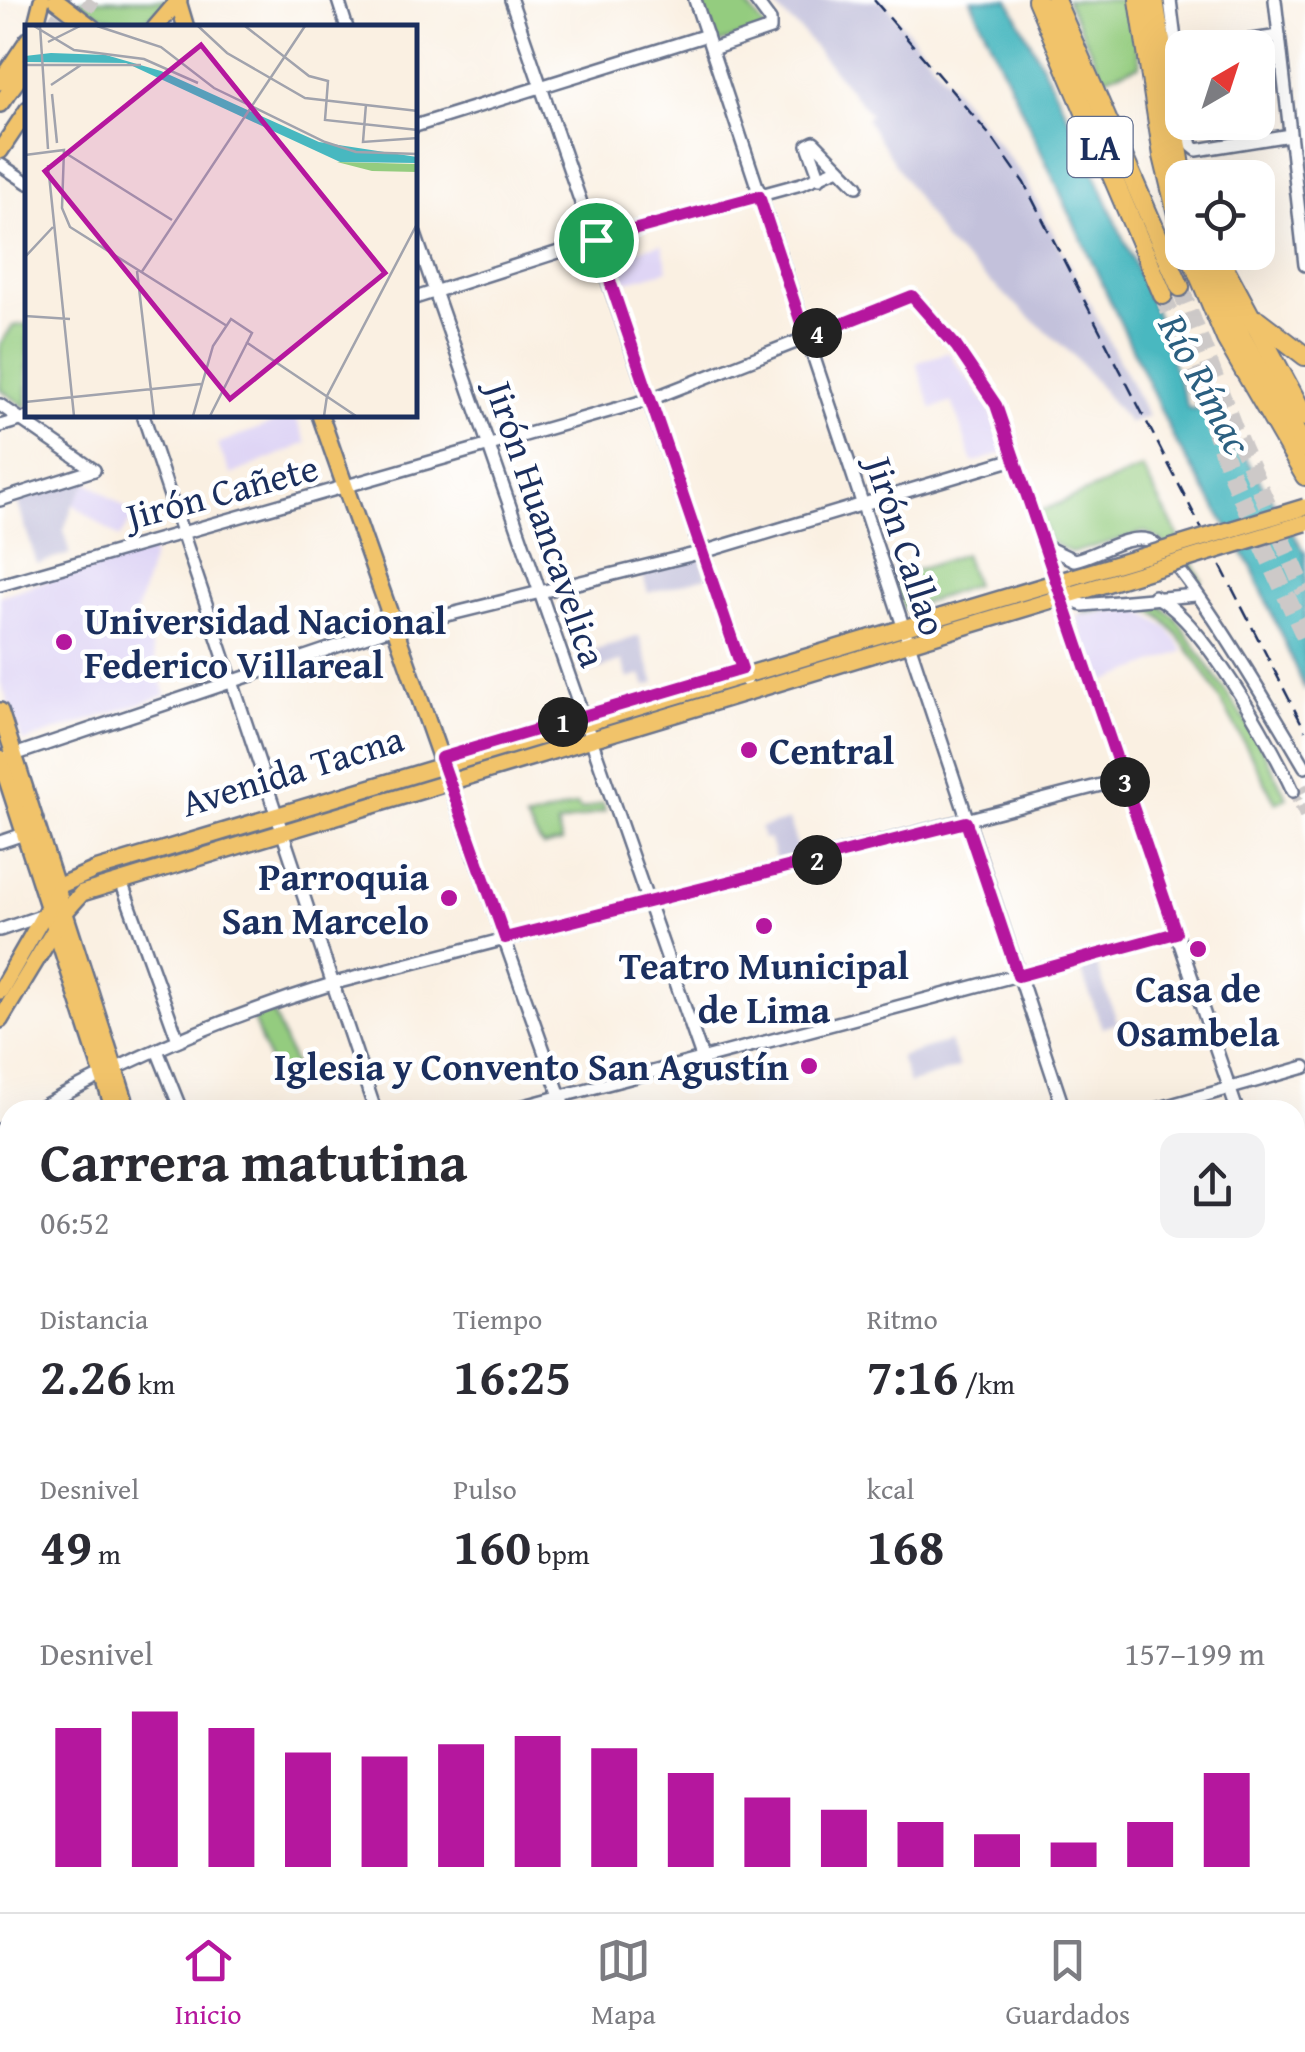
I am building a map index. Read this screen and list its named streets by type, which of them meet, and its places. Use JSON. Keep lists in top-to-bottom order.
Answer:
{
  "streets": {
    "highway": ["LA"],
    "main road": ["Avenida Tacna"],
    "street": ["Jirón Cañete", "Jirón Huancavelica", "Jirón Callao"]
  },
  "crossings": [
    ["Jirón Cañete", "Jirón Huancavelica"],
    ["Jirón Cañete", "Jirón Callao"],
    ["Jirón Huancavelica", "Avenida Tacna"],
    ["Jirón Callao", "Avenida Tacna"]
  ],
  "water": ["Río Rímac"],
  "places": [
    "Universidad Nacional Federico Villareal",
    "Central",
    "Parroquia San Marcelo",
    "Teatro Municipal de Lima",
    "Casa de Osambela",
    "Iglesia y Convento San Agustín"
  ],
  "north": "top right",
  "page": {
    "pins": [
      "4",
      "1",
      "3",
      "2"
    ],
    "heading": ["Carrera matutina", "06:52"],
    "stats": [
      ["Distancia", "2.26 km"],
      ["Tiempo", "16:25"],
      ["Ritmo", "7:16 /km"],
      ["Desnivel", "49 m"],
      ["Pulso", "160 bpm"],
      ["kcal", "168"]
    ],
    "chart": ["Desnivel", "157–199 m"],
    "tabs": ["Inicio", "Mapa", "Guardados"]
  }
}
